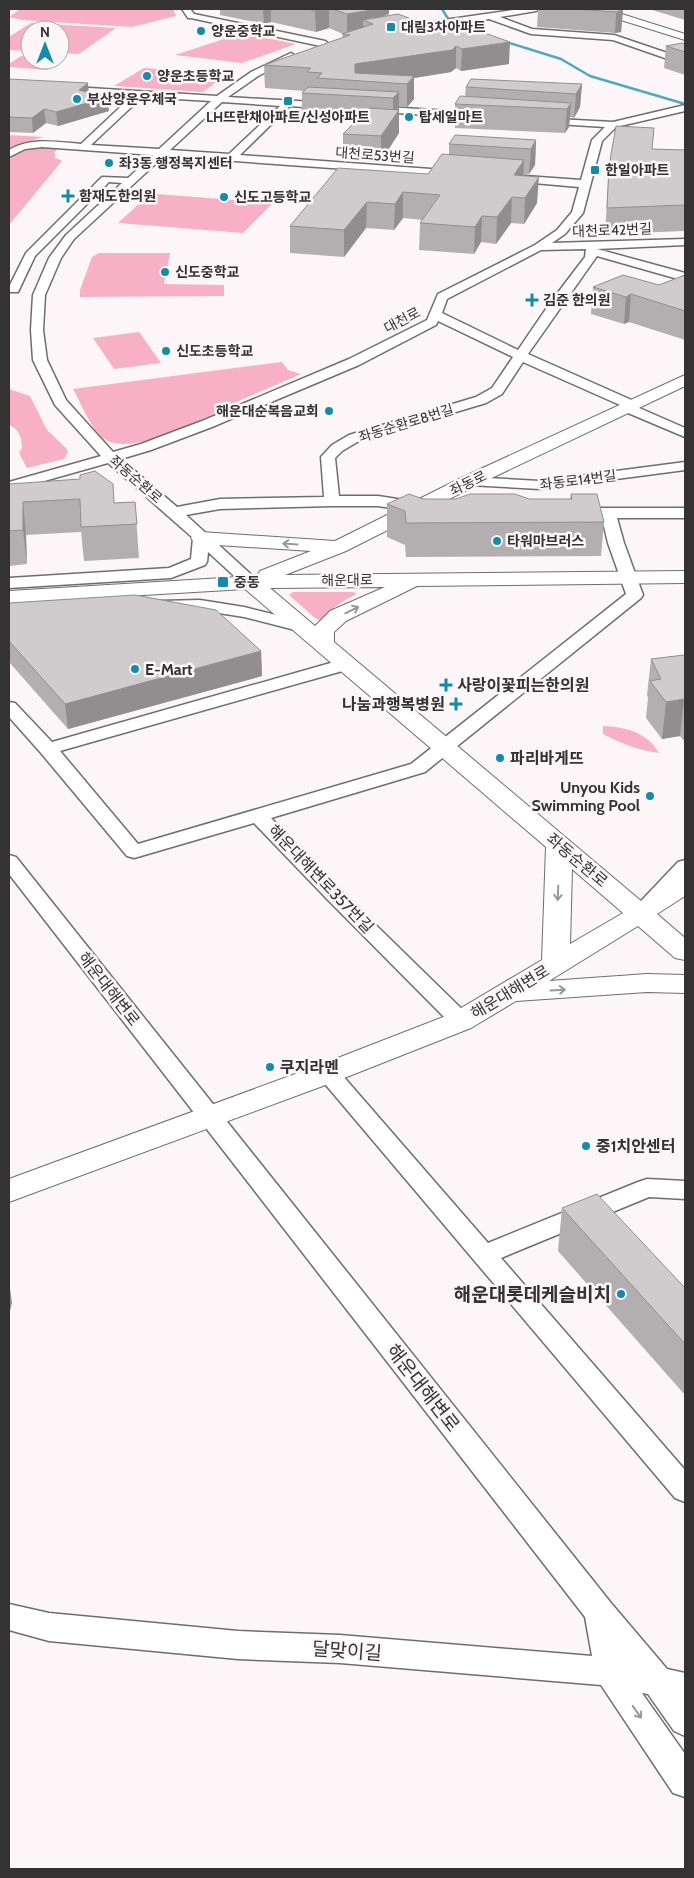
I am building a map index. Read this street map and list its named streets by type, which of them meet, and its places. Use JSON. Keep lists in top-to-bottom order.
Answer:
{
  "streets": {
    "main road": [
      "좌동순환로",
      "좌동로",
      "해운대로",
      "해운대해변로"
    ],
    "street": [
      "대천로53번길",
      "대천로42번길",
      "대천로",
      "좌동순환로8번길",
      "좌동로14번길",
      "해운대해변로357번길",
      "달맞이길"
    ]
  },
  "crossings": [
    ["대천로53번길", "좌동순환로"],
    ["대천로42번길", "대천로"],
    ["대천로42번길", "좌동순환로8번길"],
    ["대천로", "좌동순환로"],
    ["좌동순환로", "좌동로"],
    ["좌동순환로", "해운대로"],
    ["좌동순환로", "해운대해변로"],
    ["좌동로14번길", "좌동로"],
    ["좌동로", "해운대로"],
    ["해운대해변로357번길", "해운대해변로"],
    ["해운대해변로", "달맞이길"]
  ],
  "places": {
    "transit": [
      "대림3차아파트",
      "LH뜨란채아파트/신성아파트",
      "한일아파트",
      "중동"
    ],
    "other": [
      "양운중학교",
      "양운초등학교",
      "부산양운우체국",
      "탑세일마트",
      "좌3동 행정복지센터",
      "신도고등학교",
      "신도중학교",
      "신도초등학교",
      "해운대순복음교회",
      "타워마브러스",
      "E-Mart",
      "파리바게뜨",
      "Unyou Kids Swimming Pool",
      "쿠지라멘",
      "중1치안센터",
      "해운대롯데케슬비치"
    ],
    "health": [
      "함재도한의원",
      "김준 한의원",
      "사랑이꽃피는한의원",
      "나눔과행복병원"
    ]
  },
  "north": "top"
}
